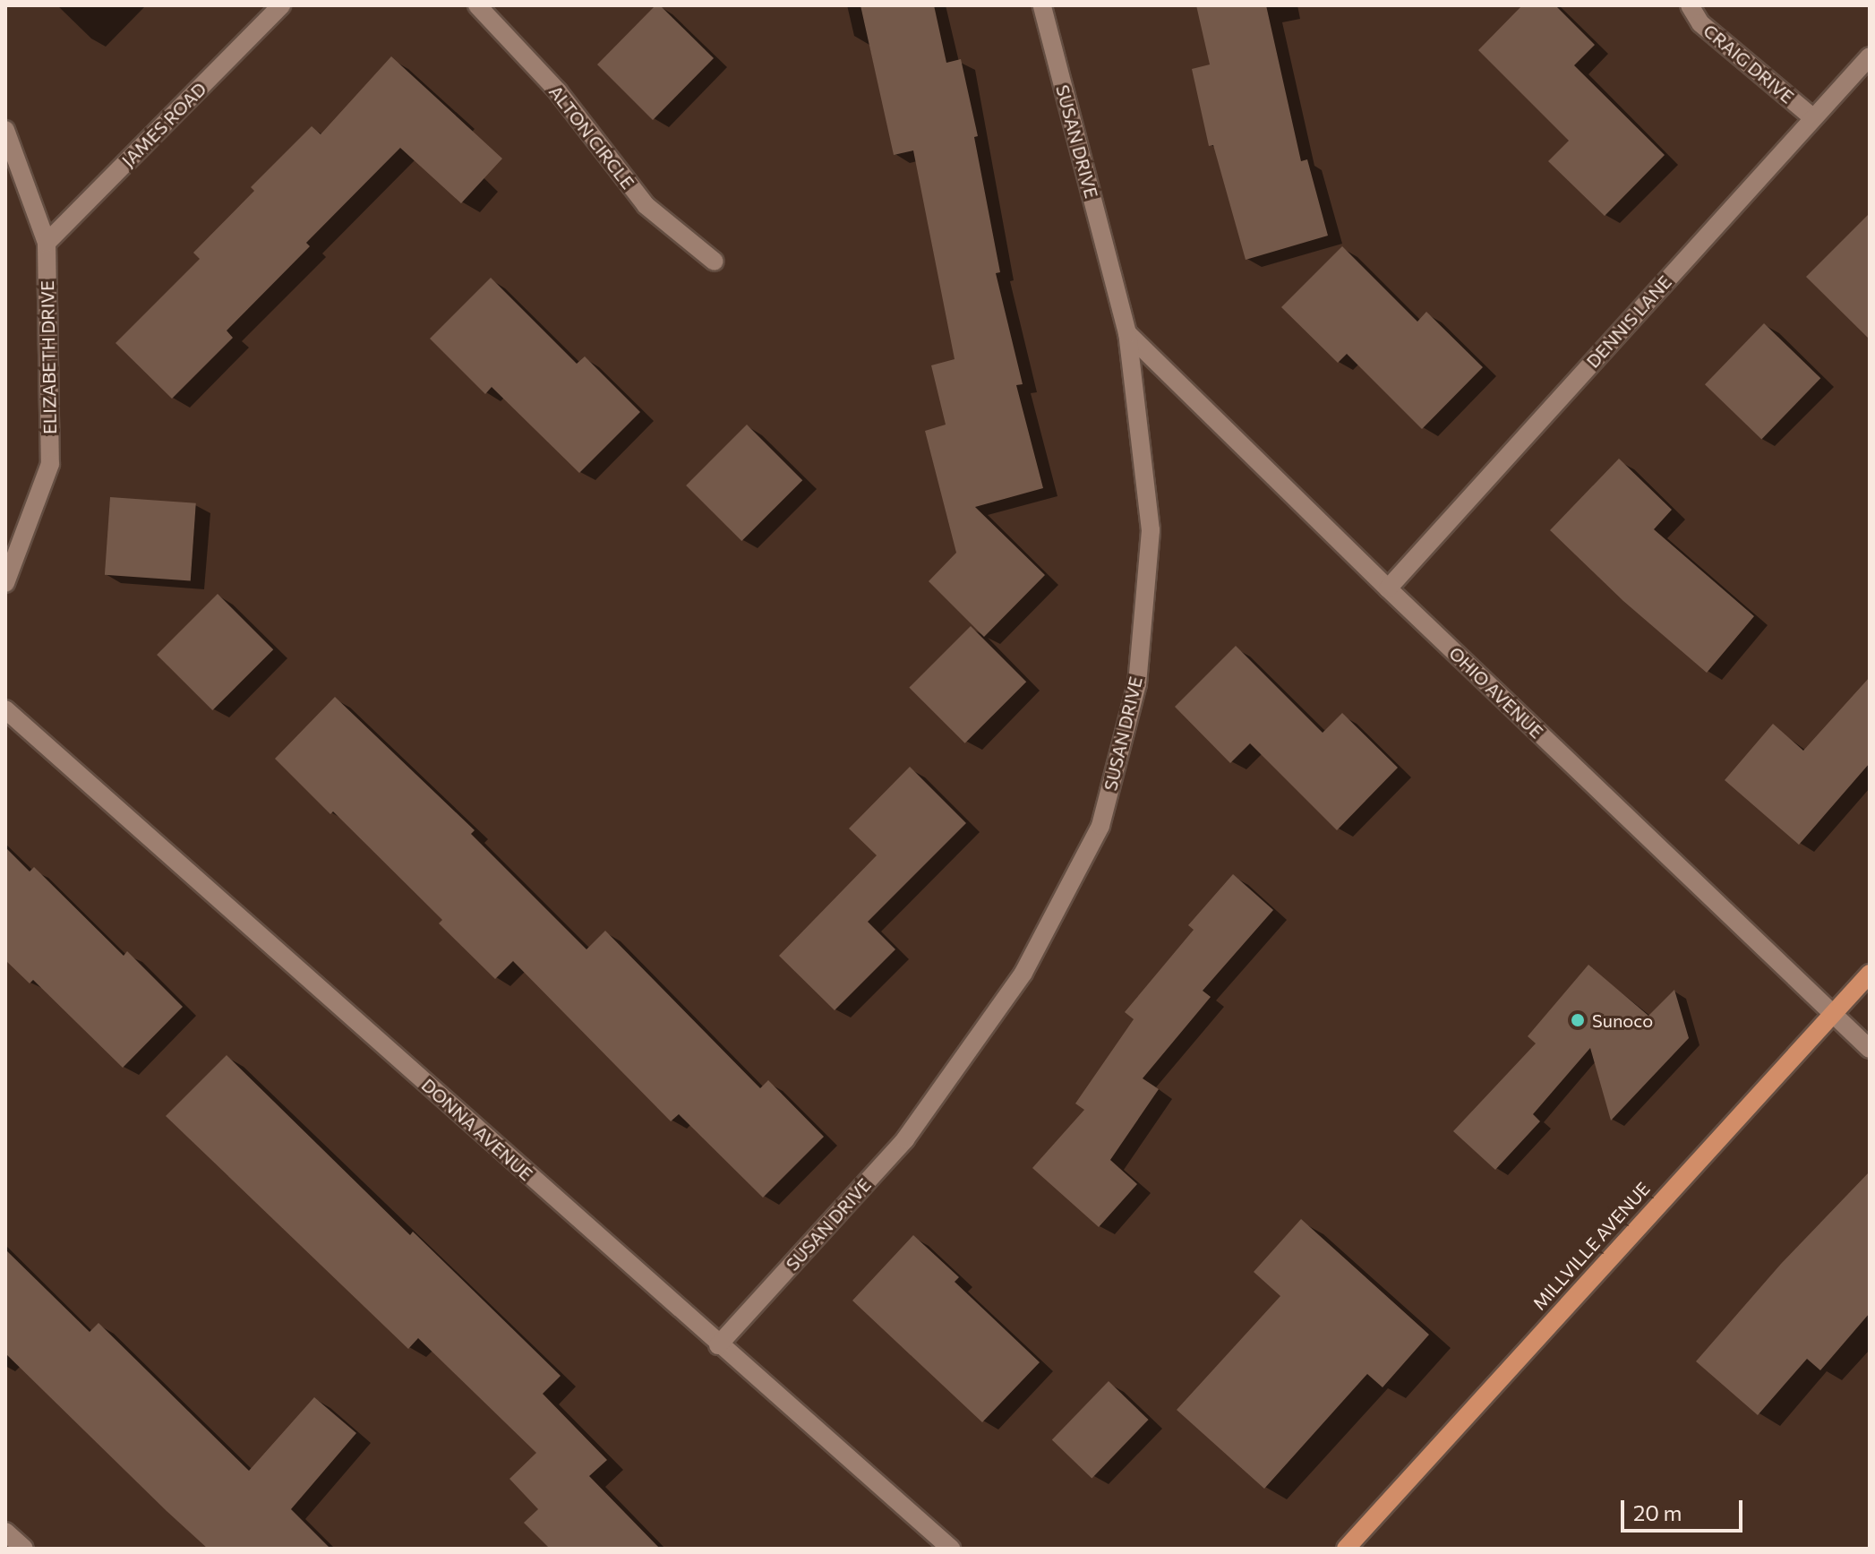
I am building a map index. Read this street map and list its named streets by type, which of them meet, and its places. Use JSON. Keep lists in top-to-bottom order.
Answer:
{
  "streets": {
    "main road": ["MILLVILLE AVENUE"],
    "street": [
      "CRAIG DRIVE",
      "JAMES ROAD",
      "ALTON CIRCLE",
      "SUSAN DRIVE",
      "DENNIS LANE",
      "ELIZABETH DRIVE",
      "OHIO AVENUE",
      "DONNA AVENUE"
    ]
  },
  "crossings": [
    ["CRAIG DRIVE", "DENNIS LANE"],
    ["JAMES ROAD", "ELIZABETH DRIVE"],
    ["SUSAN DRIVE", "OHIO AVENUE"],
    ["SUSAN DRIVE", "DONNA AVENUE"],
    ["DENNIS LANE", "OHIO AVENUE"],
    ["OHIO AVENUE", "MILLVILLE AVENUE"]
  ],
  "places": ["Sunoco"],
  "scale_bar": "20 m"
}
